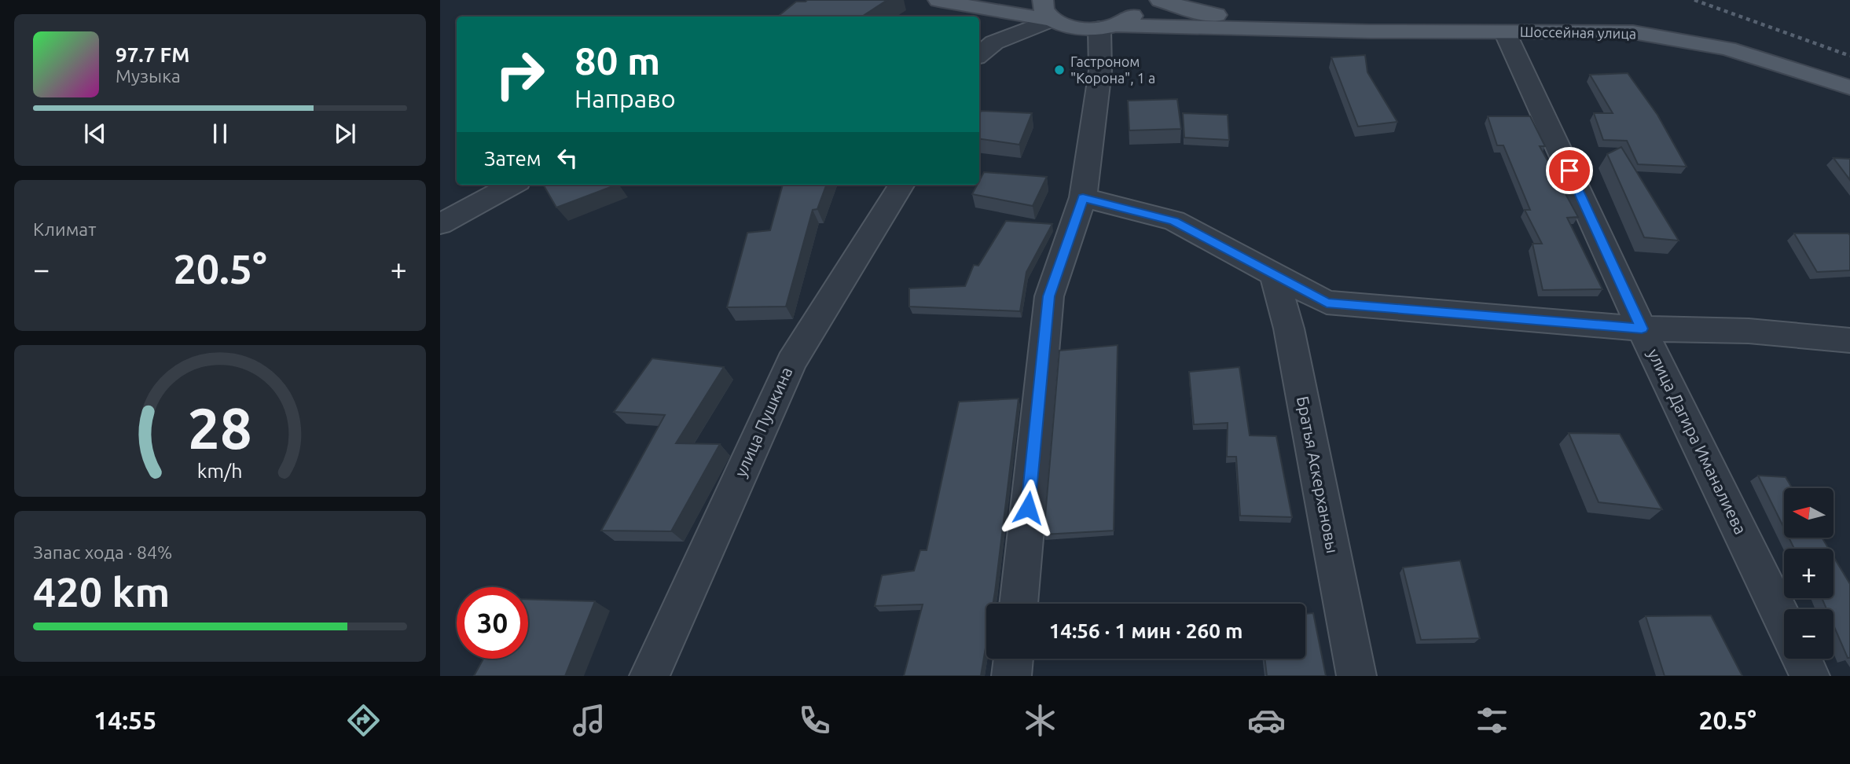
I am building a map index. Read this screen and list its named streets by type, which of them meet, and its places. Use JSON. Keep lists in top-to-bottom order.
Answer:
{
  "streets": {
    "main road": ["Шоссейная улица"],
    "street": ["улица Пушкина", "улица Дагира Иманалиева", "Братья Аскерхановы"]
  },
  "crossings": [
    ["Шоссейная улица", "улица Дагира Иманалиева"]
  ],
  "places": ["Гастроном \"Корона\", 1 а"],
  "north": "left",
  "page": {
    "turn": ["80 m", "Направо"],
    "song": ["97.7 FM", "Музыка"],
    "then": "Затем",
    "tile": [
      "Климат",
      ["Запас хода · 84%", "420 km"]
    ],
    "heat": ["−", "20.5°", "+"],
    "map_buttons": ["+", "−"],
    "limit": "30",
    "trip": "14:56 · 1 мин · 260 m",
    "tabs": ["14:55", "20.5°"],
    "gauge": ["28", "km/h"]
  }
}
